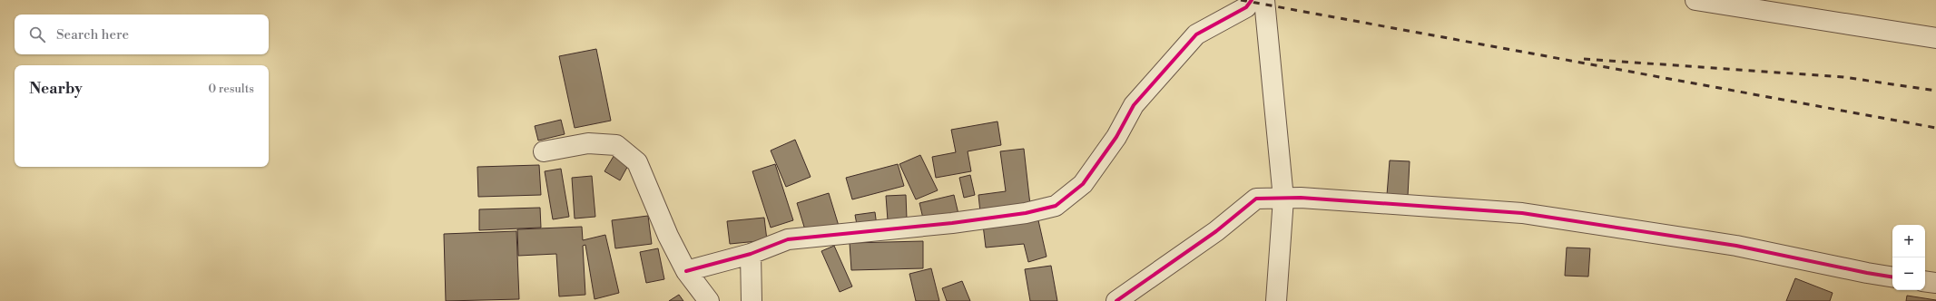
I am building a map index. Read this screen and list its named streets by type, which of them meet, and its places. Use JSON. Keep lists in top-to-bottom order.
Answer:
{
  "page": {
    "search": "Search here",
    "heading": ["Nearby", "0 results"],
    "map_buttons": ["+", "−"]
  }
}
